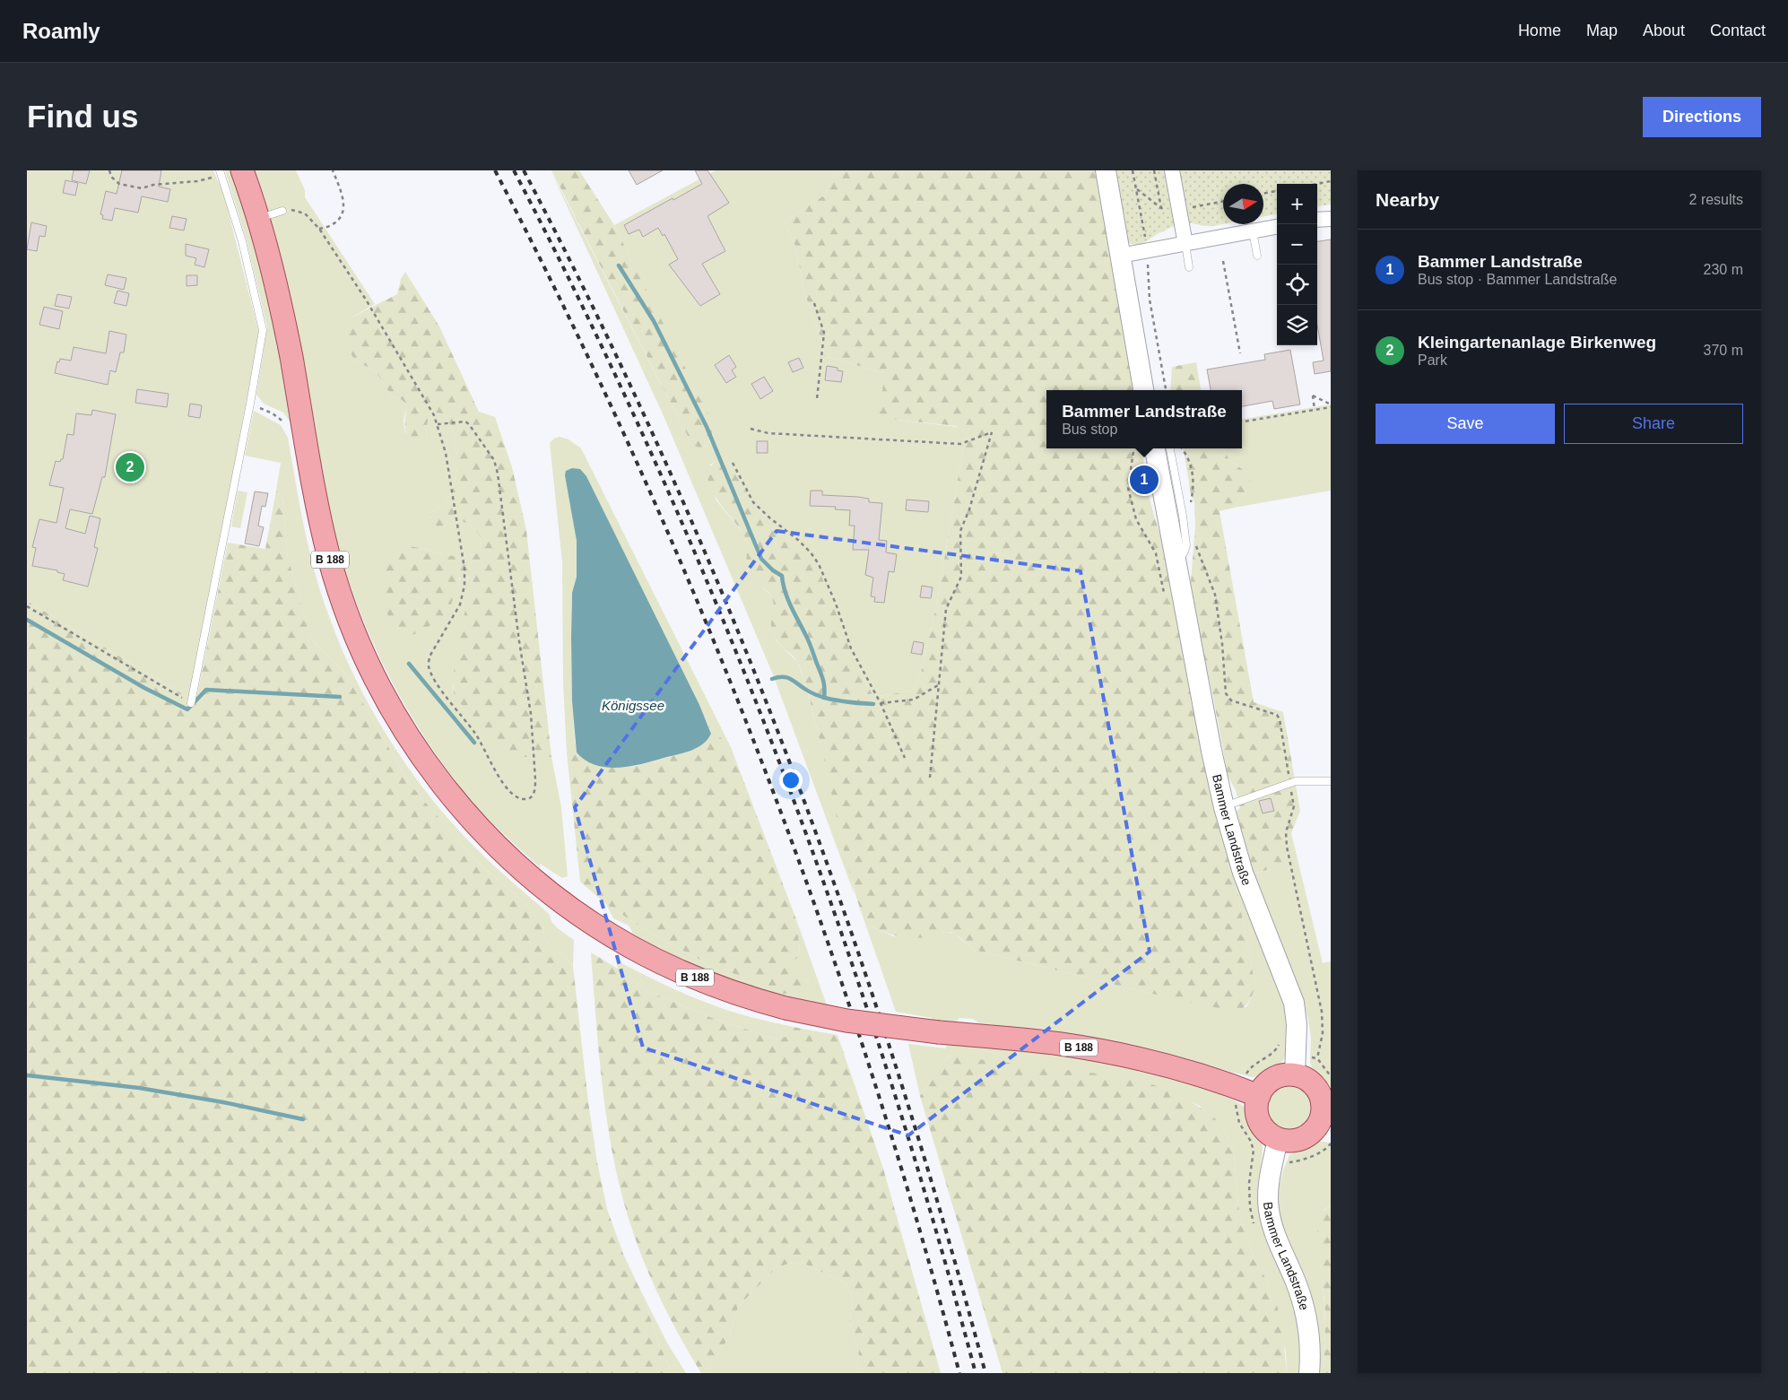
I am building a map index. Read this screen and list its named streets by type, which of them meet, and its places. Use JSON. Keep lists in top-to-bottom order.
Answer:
{
  "streets": {
    "main road": ["B 188", "Bammer Landstraße"]
  },
  "crossings": [
    ["B 188", "Bammer Landstraße"]
  ],
  "water": ["Königssee"],
  "north": "right",
  "page": {
    "header": "Roamly",
    "nav": [
      "Home",
      "Map",
      "About",
      "Contact"
    ],
    "buttons": [
      "Directions",
      ["Save", "Share"]
    ],
    "title": "Find us",
    "heading": ["Nearby", "2 results"],
    "map_buttons": ["+", "−"],
    "list": [
      {
        "mark": "1",
        "name": "Bammer Landstraße",
        "note": "Bus stop · Bammer Landstraße",
        "value": "230 m"
      },
      {
        "mark": "2",
        "name": "Kleingartenanlage Birkenweg",
        "note": "Park",
        "value": "370 m"
      }
    ],
    "popup": ["Bammer Landstraße", "Bus stop"],
    "pins": ["2", "1"]
  }
}
